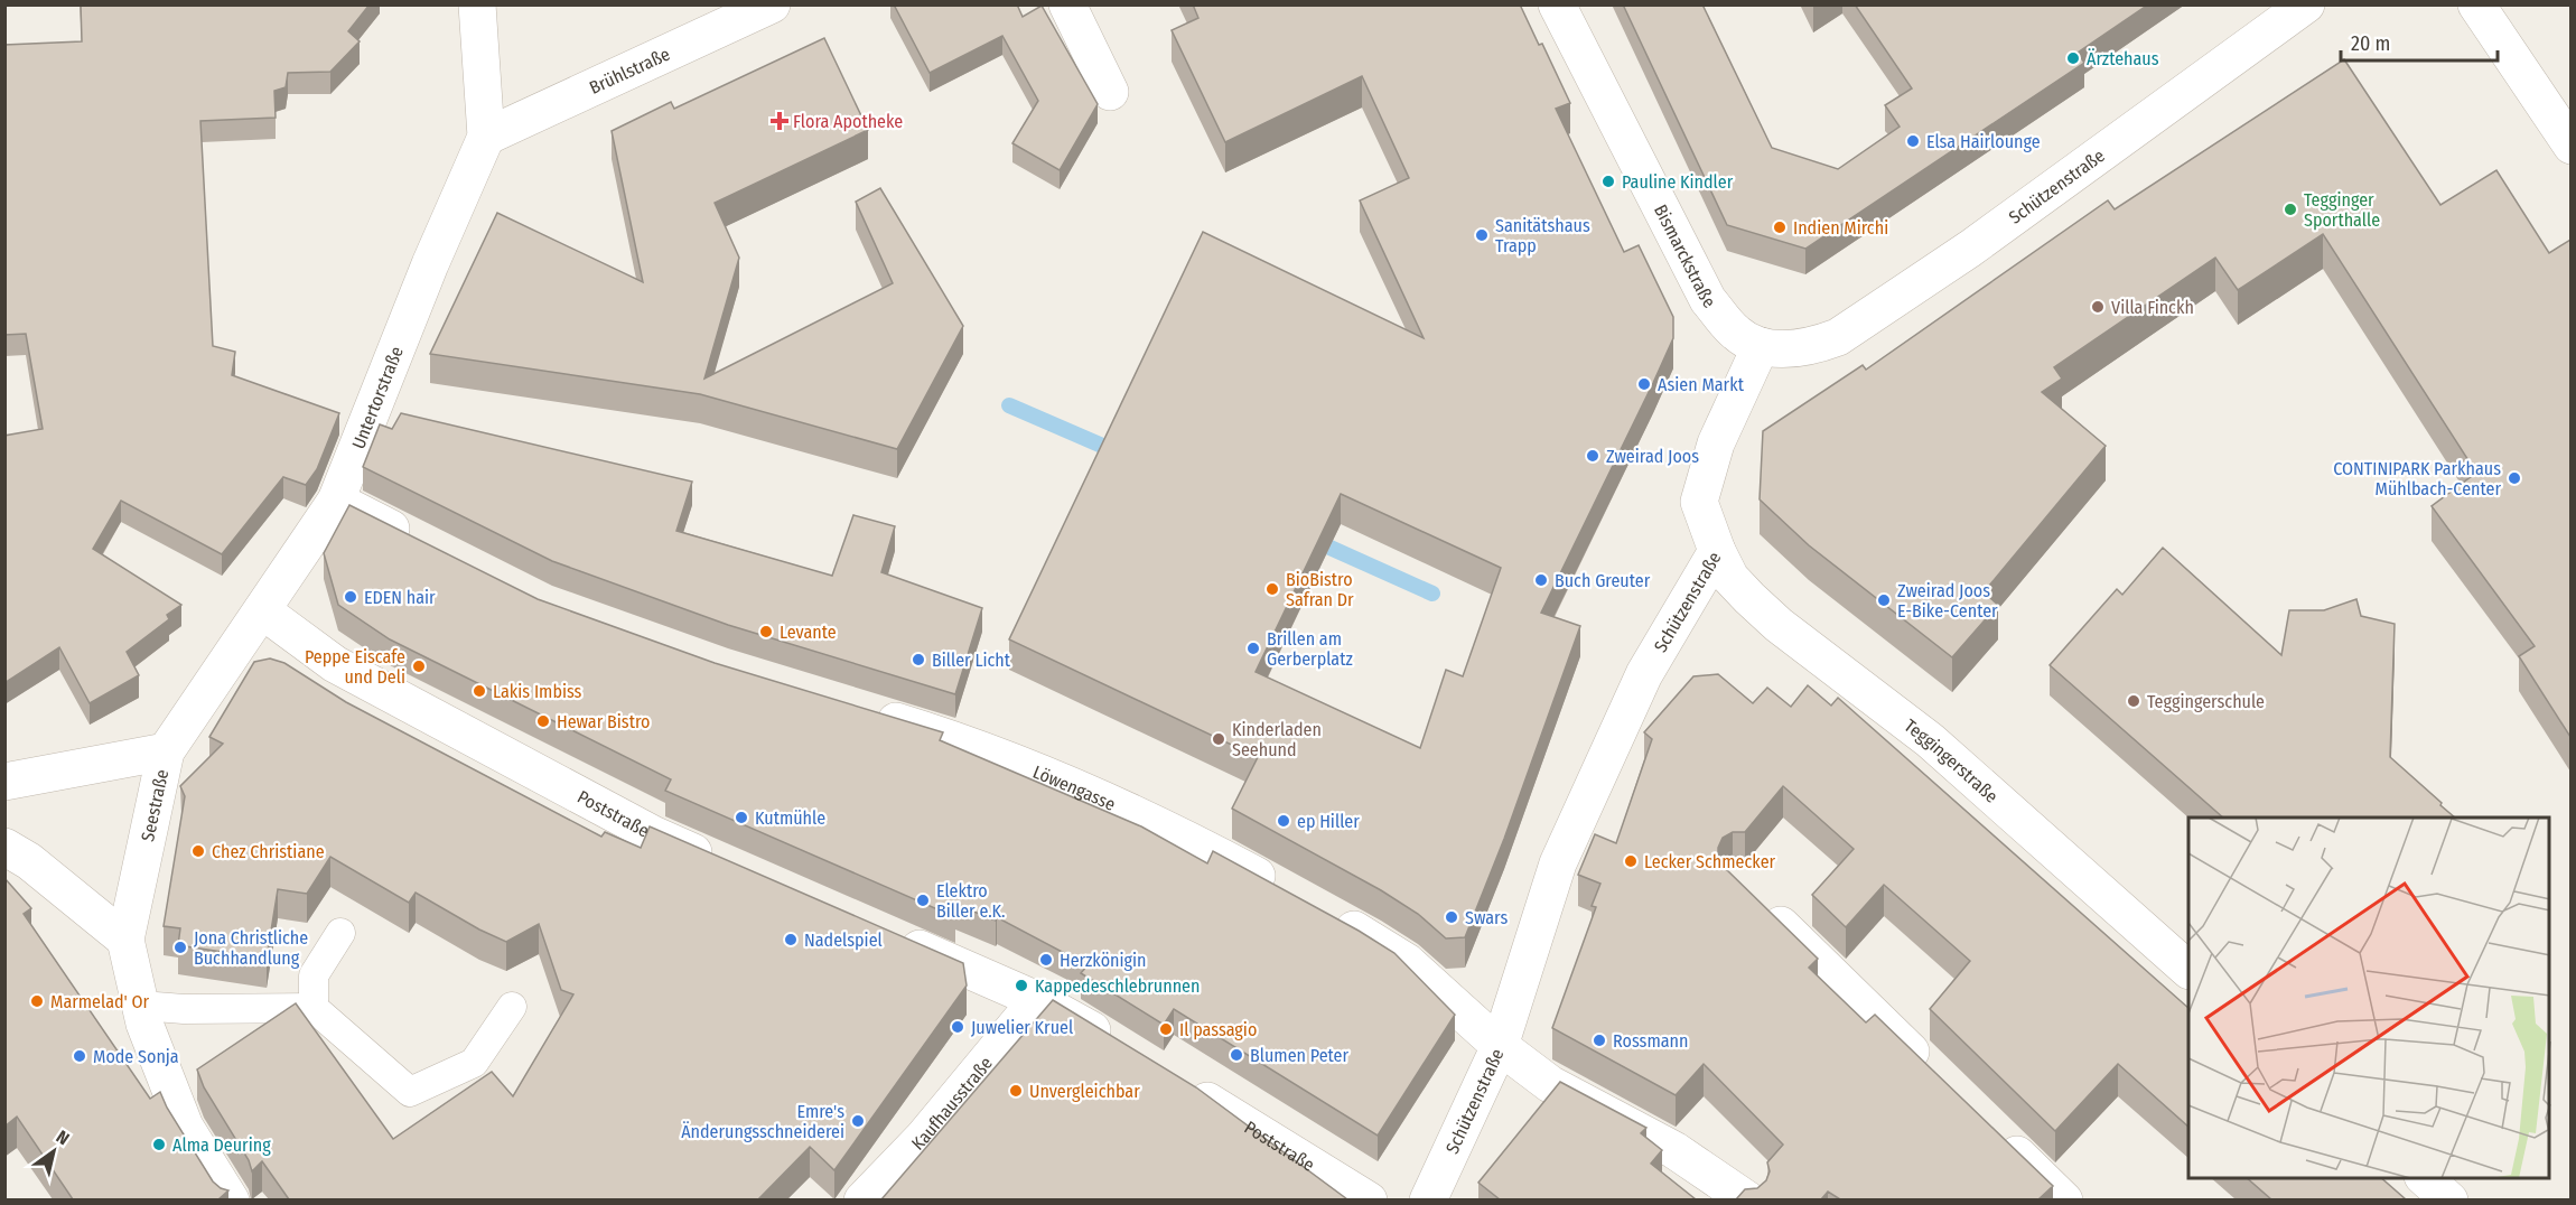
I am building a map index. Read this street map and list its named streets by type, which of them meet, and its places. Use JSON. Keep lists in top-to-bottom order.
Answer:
{
  "streets": {
    "street": [
      "Brühlstraße",
      "Schützenstraße",
      "Bismarckstraße",
      "Untertorstraße",
      "Teggingerstraße",
      "Löwengasse",
      "Seestraße",
      "Poststraße",
      "Kaufhausstraße"
    ]
  },
  "crossings": [
    ["Brühlstraße", "Untertorstraße"],
    ["Schützenstraße", "Bismarckstraße"],
    ["Schützenstraße", "Teggingerstraße"],
    ["Untertorstraße", "Seestraße"],
    ["Untertorstraße", "Poststraße"]
  ],
  "places": {
    "other": [
      "Ärztehaus",
      "Elsa Hairlounge",
      "Pauline Kindler",
      "Tegginger Sporthalle",
      "Indien Mirchi",
      "Sanitätshaus Trapp",
      "Villa Finckh",
      "Asien Markt",
      "Zweirad Joos",
      "CONTINIPARK Parkhaus Mühlbach-Center",
      "Buch Greuter",
      "BioBistro Safran Dr",
      "EDEN hair",
      "Zweirad Joos E-Bike-Center",
      "Levante",
      "Brillen am Gerberplatz",
      "Biller Licht",
      "Peppe Eiscafe und Deli",
      "Lakis Imbiss",
      "Teggingerschule",
      "Hewar Bistro",
      "Kinderladen Seehund",
      "Kutmühle",
      "ep Hiller",
      "Chez Christiane",
      "Lecker Schmecker",
      "Elektro Biller e.K.",
      "Swars",
      "Nadelspiel",
      "Jona Christliche Buchhandlung",
      "Herzkönigin",
      "Kappedeschlebrunnen",
      "Marmelad' Or",
      "Juwelier Kruel",
      "Il passagio",
      "Rossmann",
      "Blumen Peter",
      "Mode Sonja",
      "Unvergleichbar",
      "Emre's Änderungsschneiderei",
      "Alma Deuring"
    ],
    "health": ["Flora Apotheke"]
  },
  "scale_bar": "20 m",
  "north": "top right"
}
